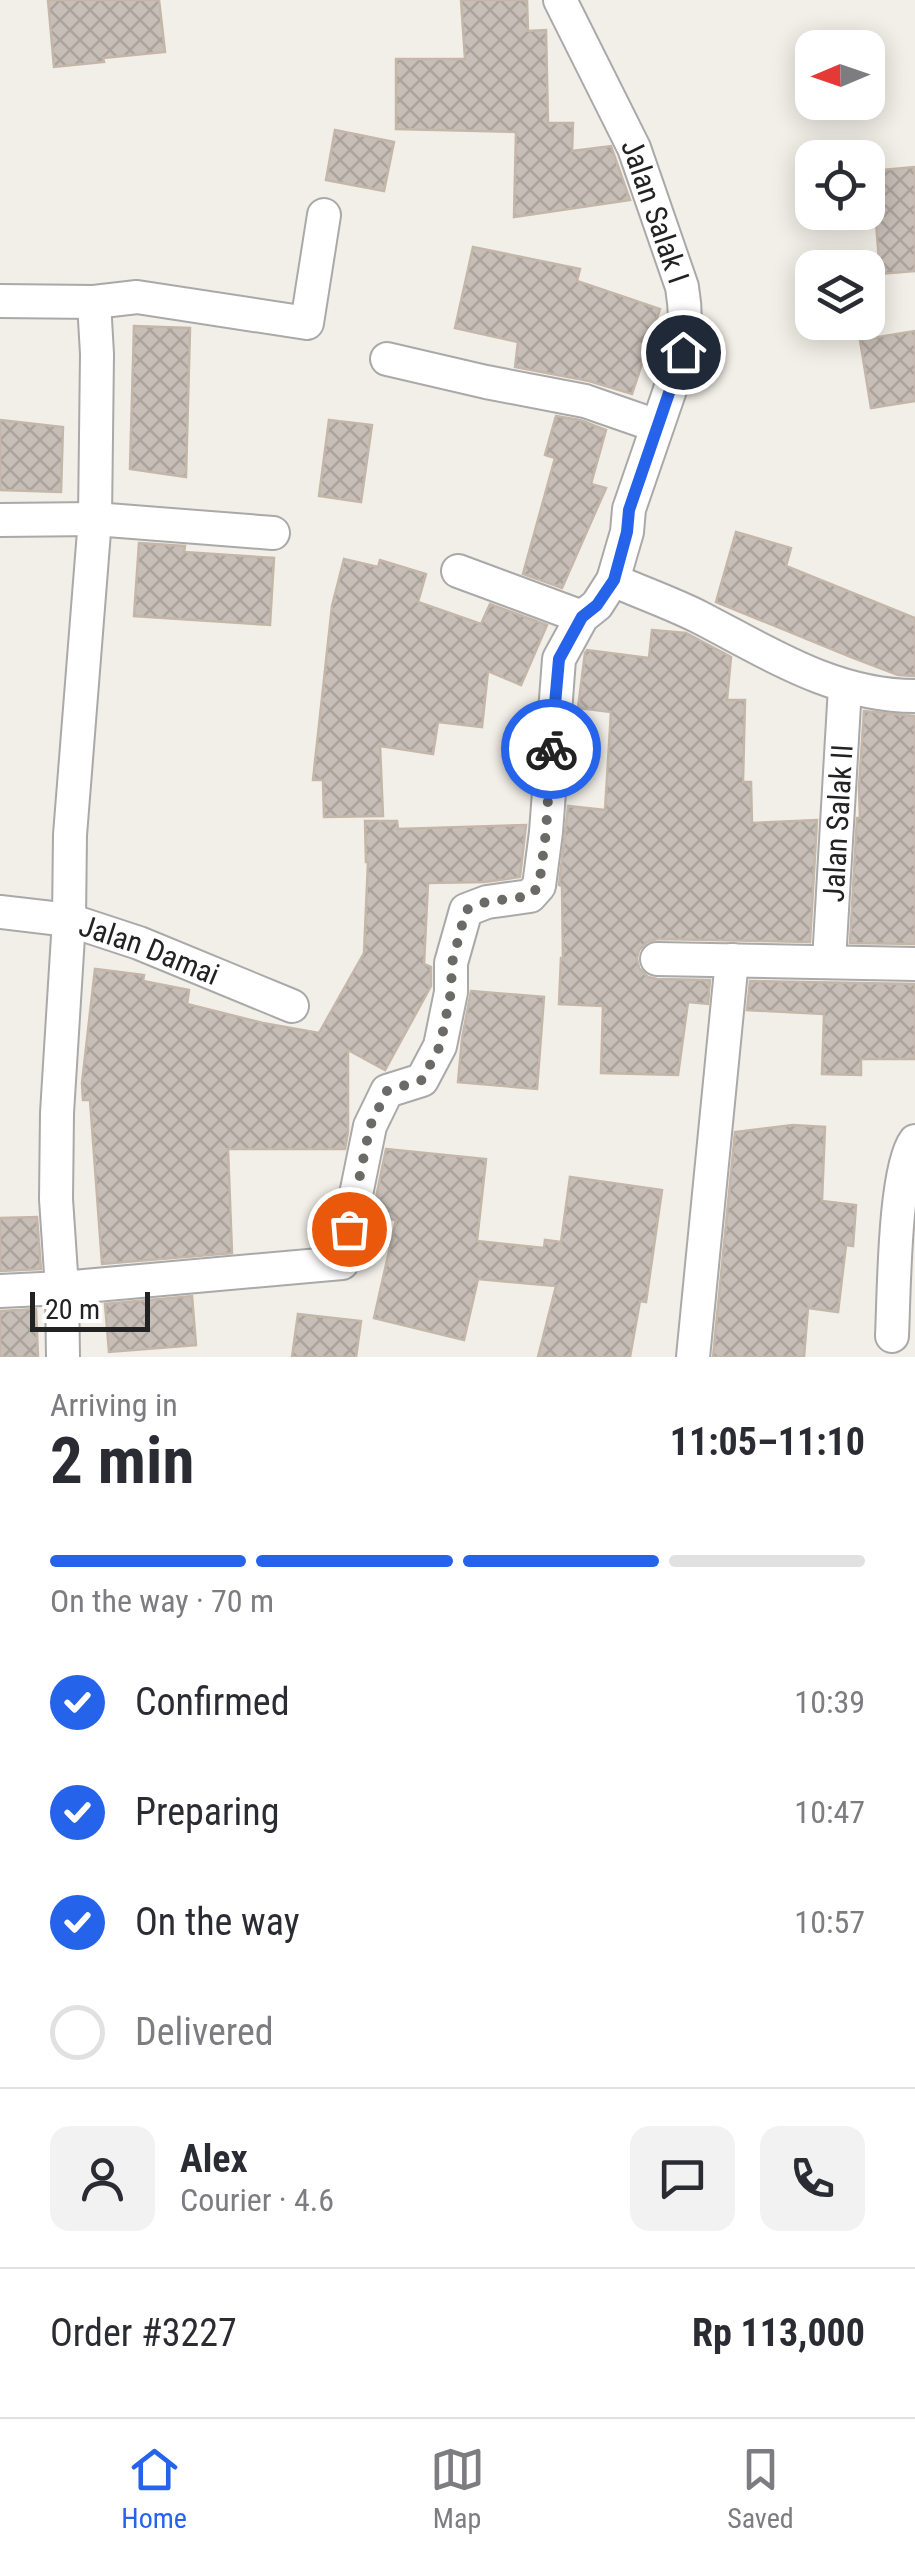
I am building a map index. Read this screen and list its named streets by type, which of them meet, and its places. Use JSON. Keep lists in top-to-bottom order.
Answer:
{
  "streets": {
    "street": ["Jalan Salak I", "Jalan Salak II", "Jalan Damai"]
  },
  "scale_bar": "20 m",
  "north": "left",
  "page": {
    "scale": "20 m",
    "heading": ["2 min", "Arriving in", "11:05–11:10"],
    "panel": [
      "Alex",
      "Courier · 4.6",
      "Order #3227",
      "Rp 113,000"
    ],
    "bar": "On the way · 70 m",
    "list": [
      ["Confirmed", "10:39"],
      ["Preparing", "10:47"],
      ["On the way", "10:57"],
      "Delivered"
    ],
    "tabs": ["Home", "Map", "Saved"]
  }
}
